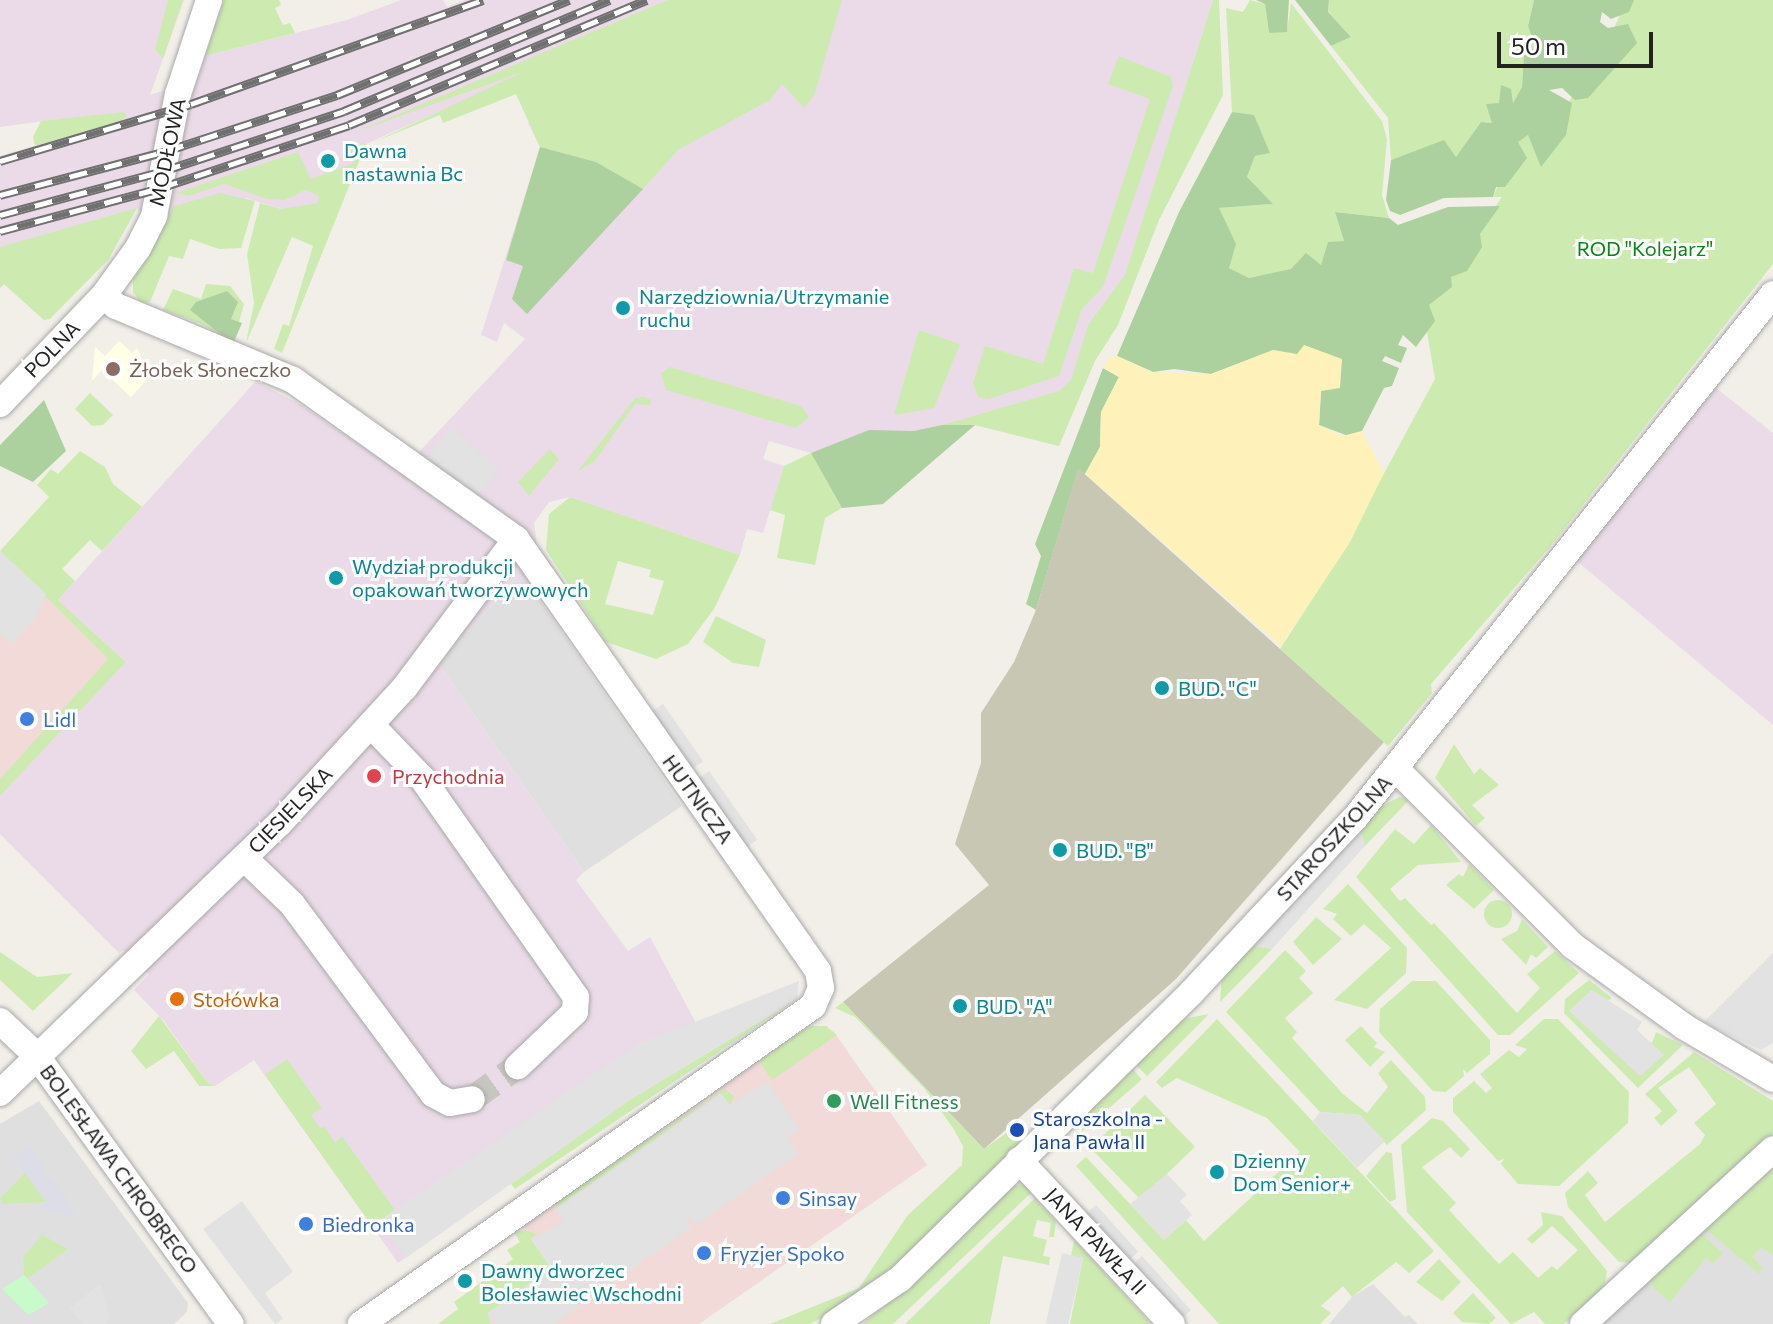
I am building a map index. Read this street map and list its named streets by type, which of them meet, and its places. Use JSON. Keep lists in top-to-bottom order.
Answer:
{
  "streets": {
    "street": [
      "MODŁOWA",
      "POLNA",
      "HUTNICZA",
      "CIESIELSKA",
      "STAROSZKOLNA",
      "BOLESŁAWA CHROBREGO",
      "JANA PAWŁA II"
    ]
  },
  "crossings": [
    ["MODŁOWA", "POLNA"],
    ["MODŁOWA", "HUTNICZA"],
    ["POLNA", "HUTNICZA"],
    ["HUTNICZA", "CIESIELSKA"],
    ["CIESIELSKA", "BOLESŁAWA CHROBREGO"],
    ["STAROSZKOLNA", "JANA PAWŁA II"]
  ],
  "parks": ["ROD \"Kolejarz\""],
  "places": [
    "Dawna nastawnia Bc",
    "Narzędziownia/Utrzymanie ruchu",
    "Żłobek Słoneczko",
    "Wydział produkcji opakowań tworzywowych",
    "BUD. \"C\"",
    "Lidl",
    "Przychodnia",
    "BUD. \"B\"",
    "Stołówka",
    "BUD. \"A\"",
    "Well Fitness",
    "Staroszkolna - Jana Pawła II",
    "Dzienny Dom Senior+",
    "Sinsay",
    "Biedronka",
    "Fryzjer Spoko",
    "Dawny dworzec Bolesławiec Wschodni"
  ],
  "scale_bar": "50 m"
}
